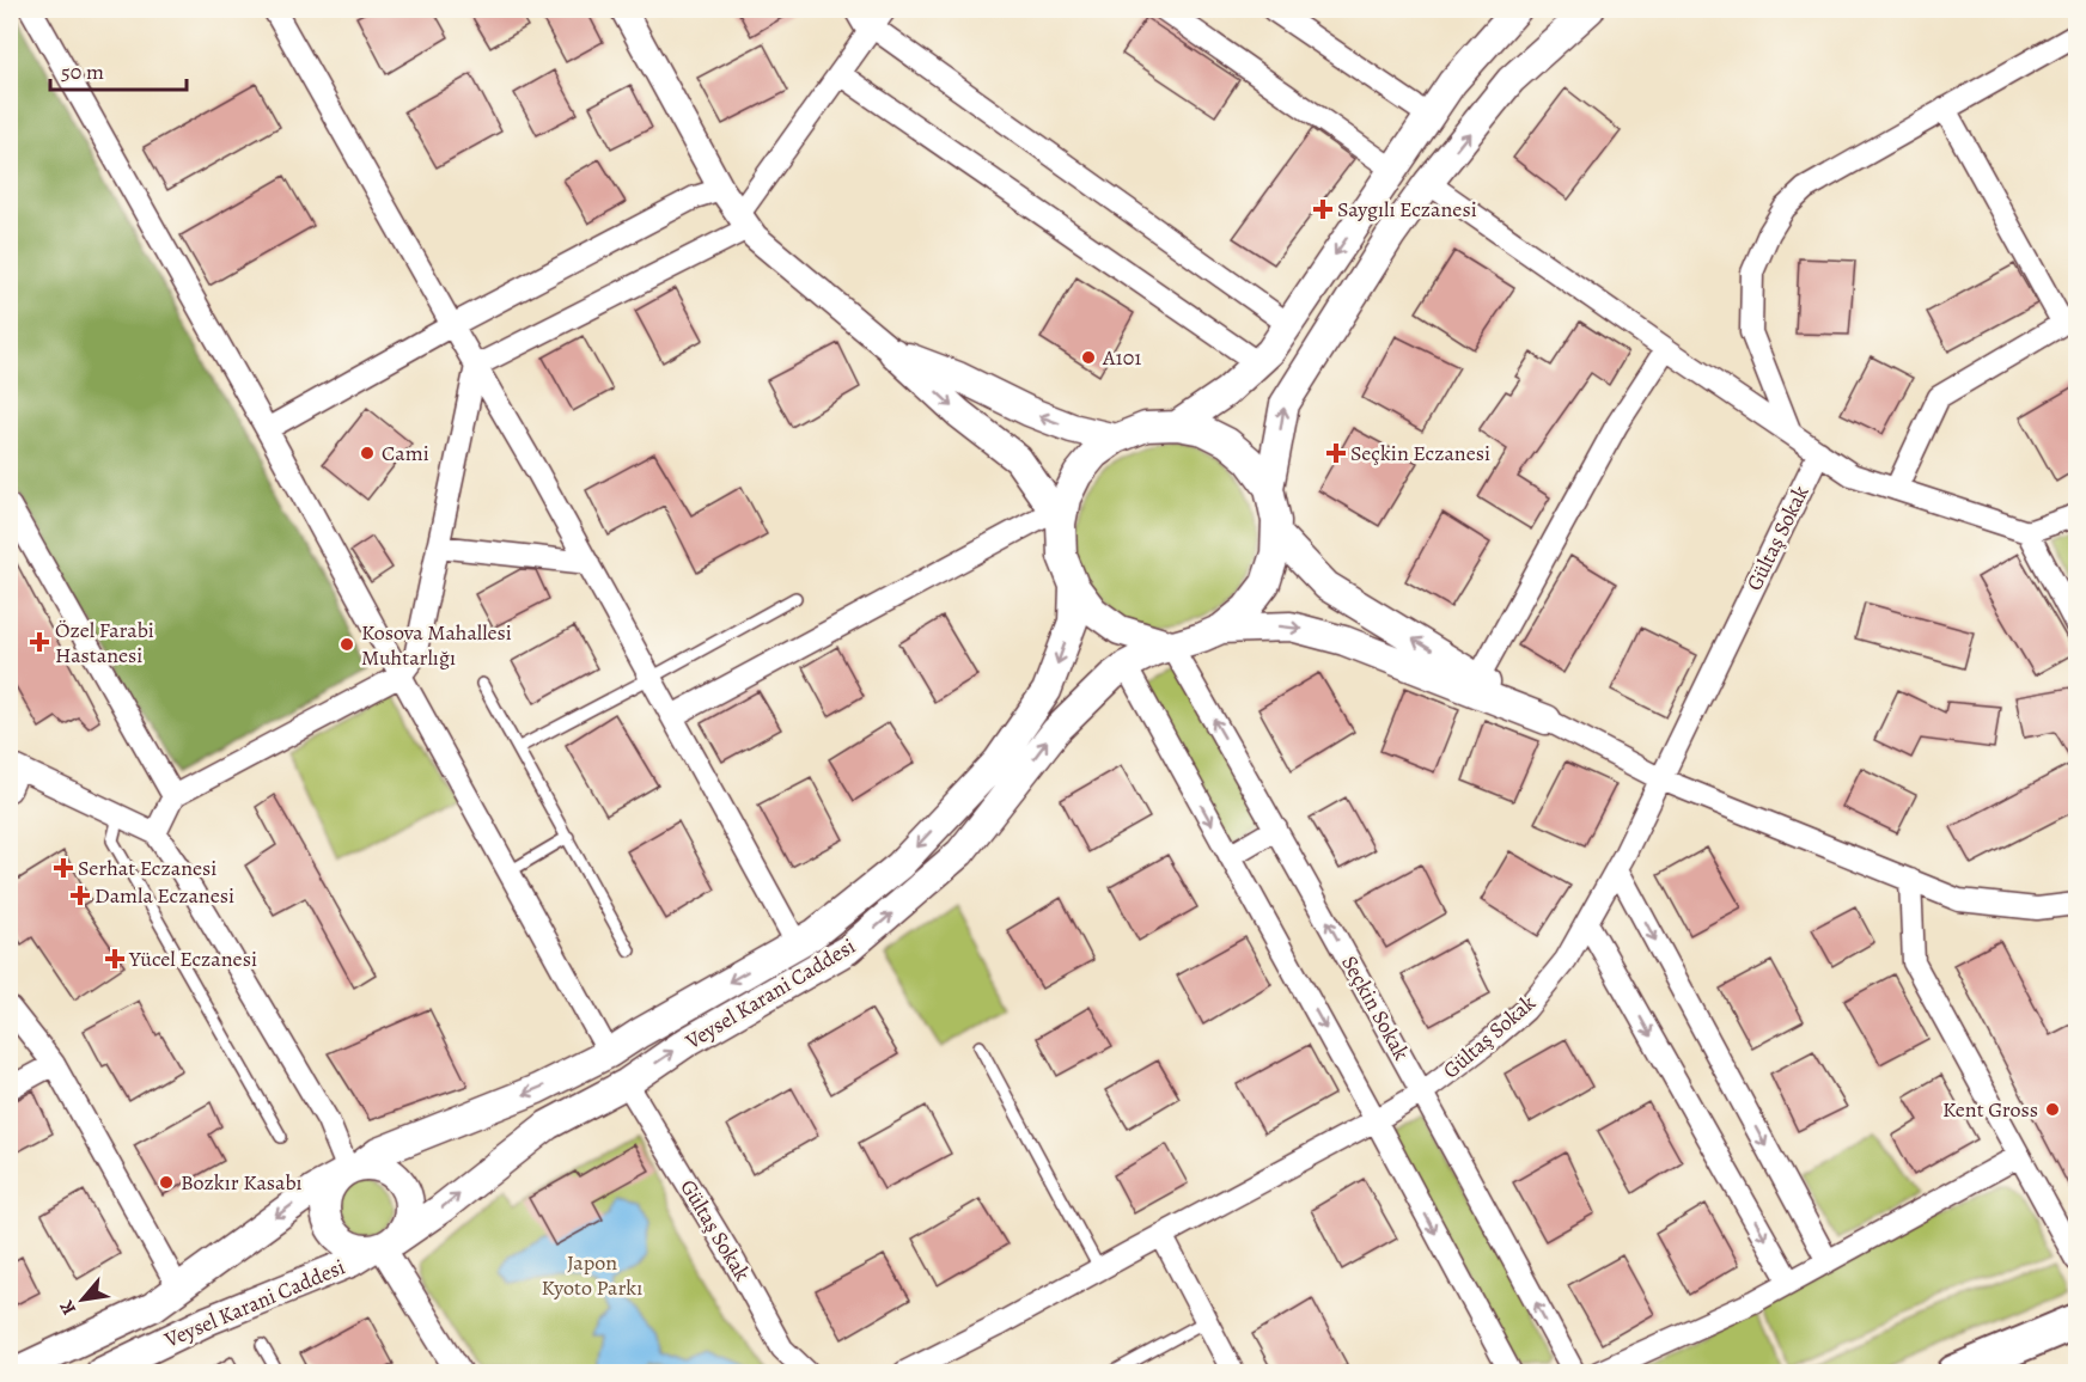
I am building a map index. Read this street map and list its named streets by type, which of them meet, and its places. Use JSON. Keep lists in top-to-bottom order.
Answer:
{
  "streets": {
    "main road": ["Veysel Karani Caddesi"],
    "street": ["Gültaş Sokak", "Seçkin Sokak"]
  },
  "crossings": [
    ["Gültaş Sokak", "Veysel Karani Caddesi"],
    ["Gültaş Sokak", "Seçkin Sokak"],
    ["Veysel Karani Caddesi", "Seçkin Sokak"]
  ],
  "parks": ["Japon Kyoto Parkı"],
  "places": {
    "health": [
      "Saygılı Eczanesi",
      "Seçkin Eczanesi",
      "Özel Farabi Hastanesi",
      "Serhat Eczanesi",
      "Damla Eczanesi",
      "Yücel Eczanesi"
    ],
    "other": [
      "A101",
      "Cami",
      "Kosova Mahallesi Muhtarlığı",
      "Kent Gross",
      "Bozkır Kasabı"
    ]
  },
  "scale_bar": "50 m",
  "north": "bottom left"
}
